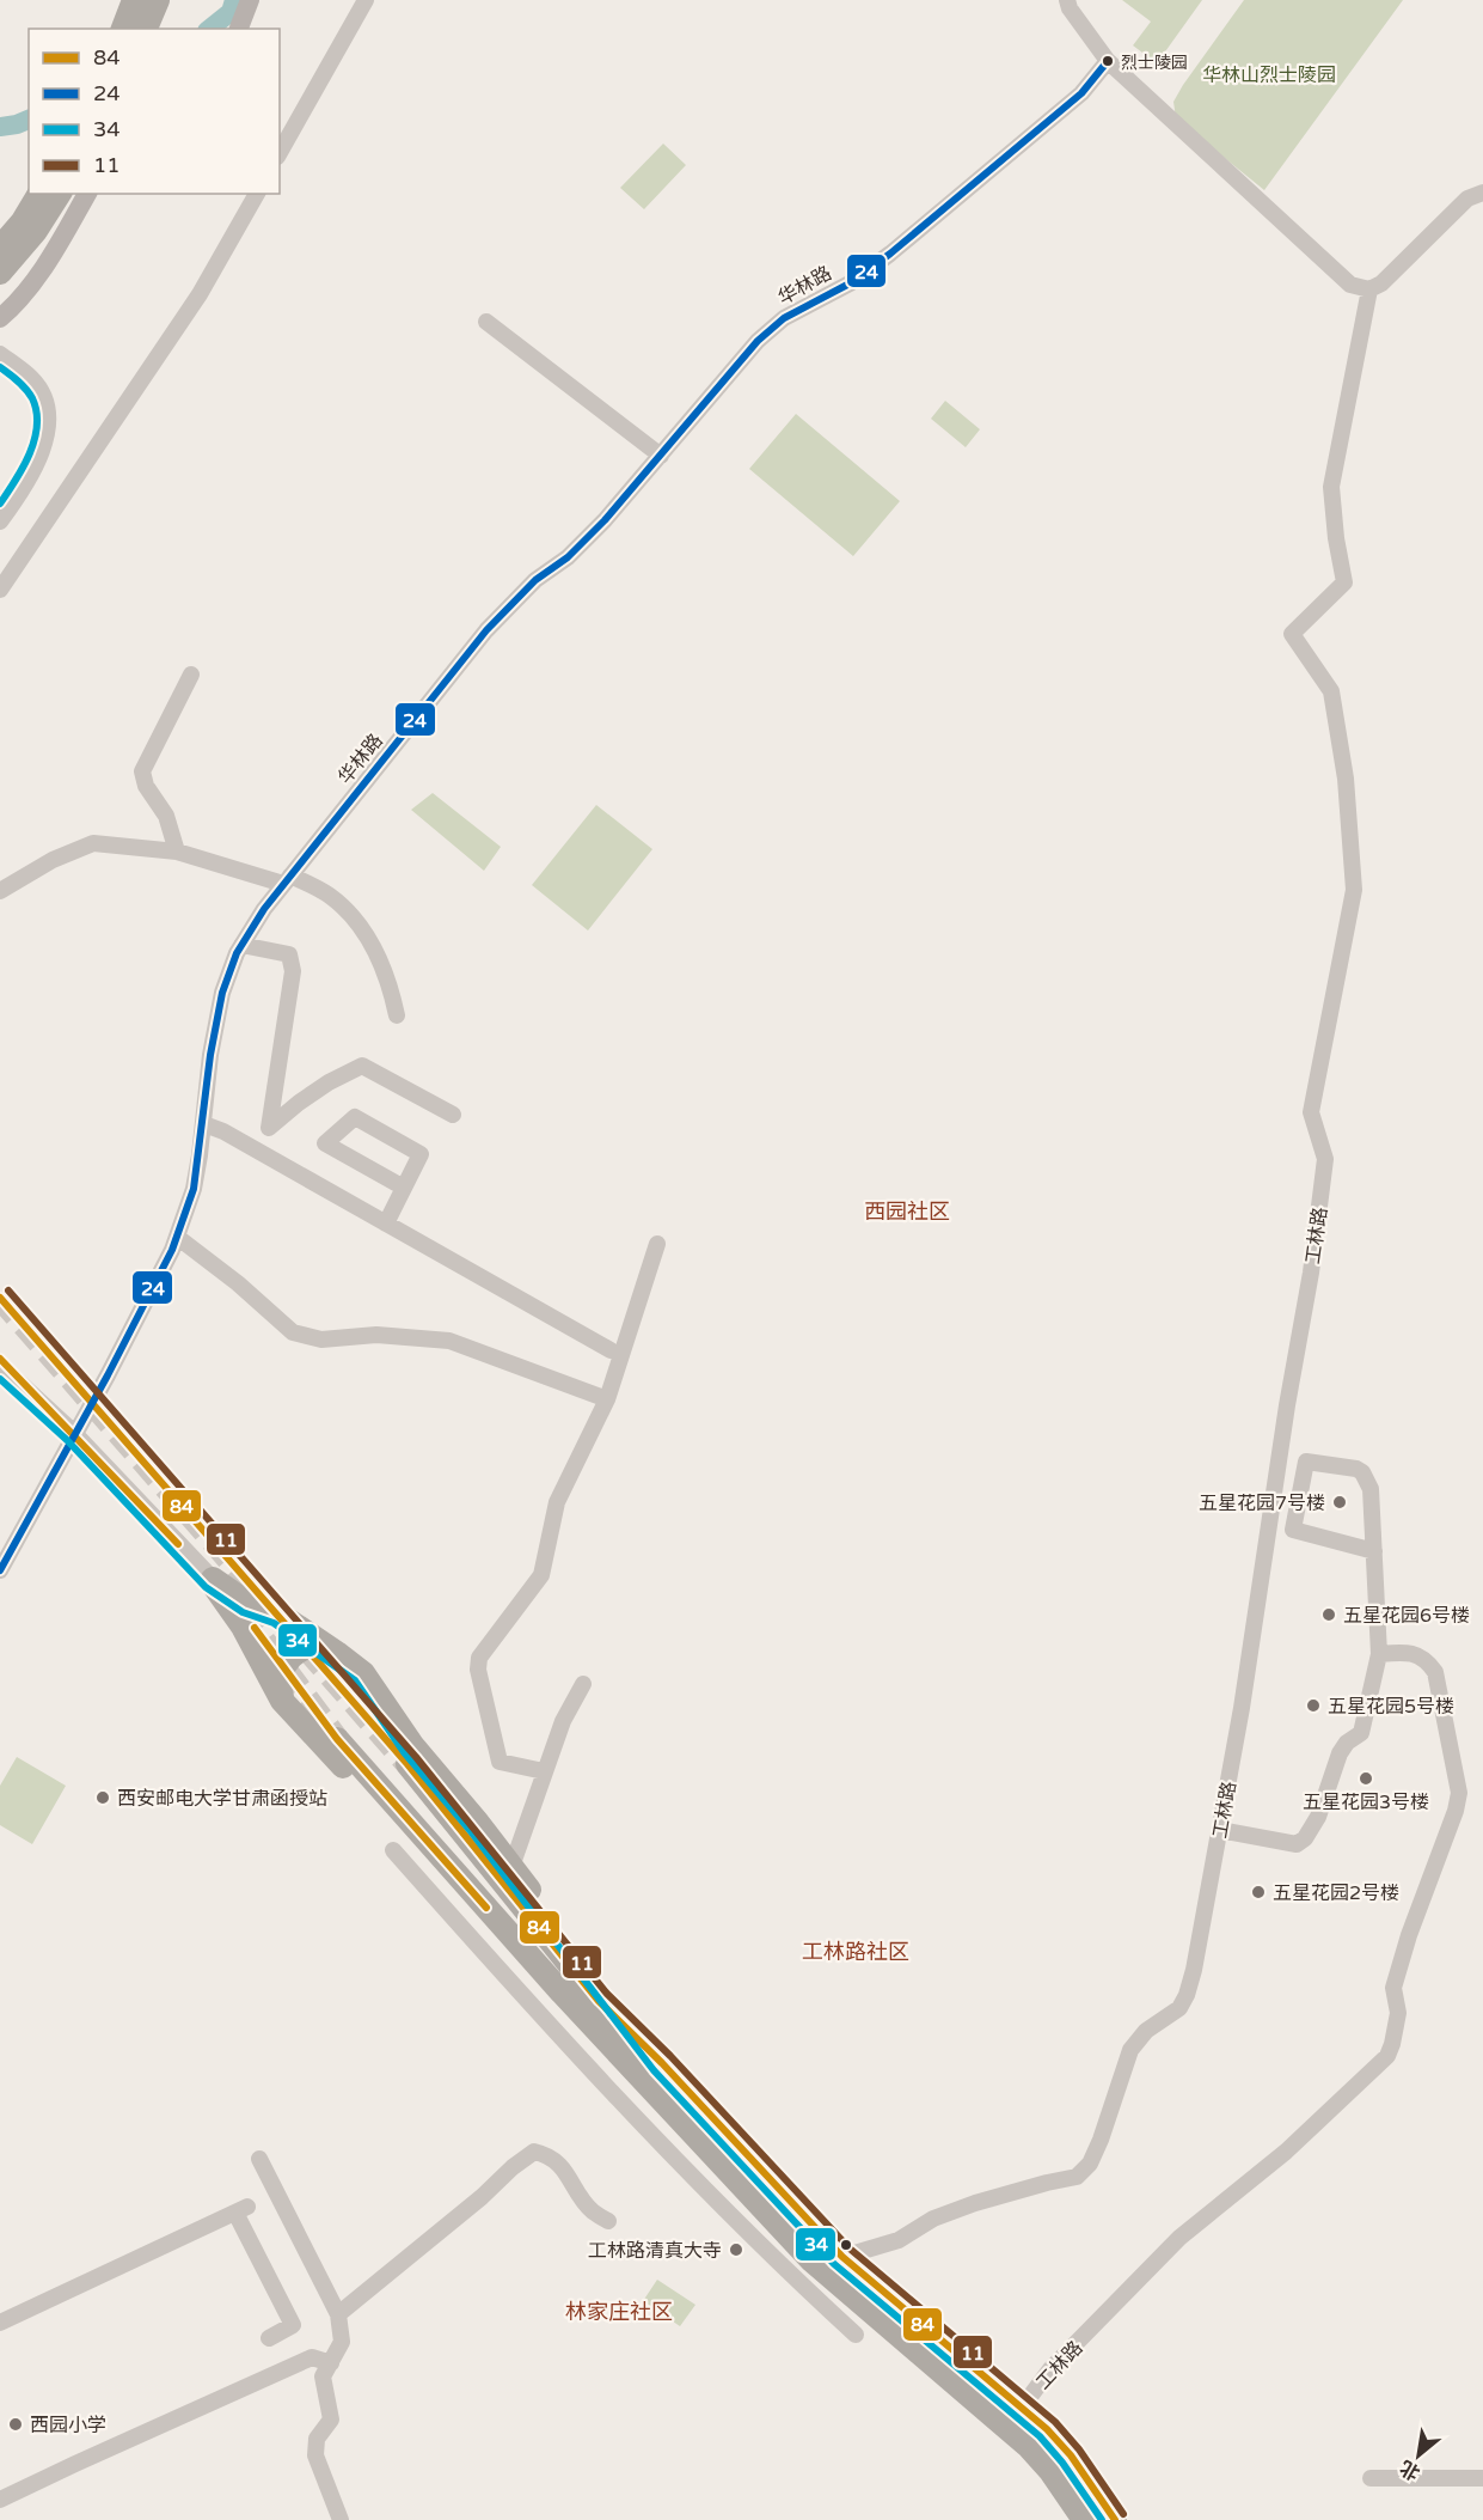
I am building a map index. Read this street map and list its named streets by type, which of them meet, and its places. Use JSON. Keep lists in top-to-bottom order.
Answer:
{
  "streets": {
    "highway": ["工林路"],
    "street": ["华林路"]
  },
  "districts": ["西园社区", "工林路社区", "林家庄社区"],
  "parks": ["华林山烈士陵园"],
  "places": [
    "烈士陵园",
    "五星花园7号楼",
    "五星花园6号楼",
    "五星花园5号楼",
    "五星花园3号楼",
    "西安邮电大学甘肃函授站",
    "五星花园2号楼",
    "工林路清真大寺",
    "西园小学"
  ],
  "lines": [
    "transit line 24",
    "transit line 34",
    "transit line 11",
    "transit line 84"
  ],
  "legend": [
    "84",
    "24",
    "34",
    "11"
  ],
  "north": "bottom left"
}
